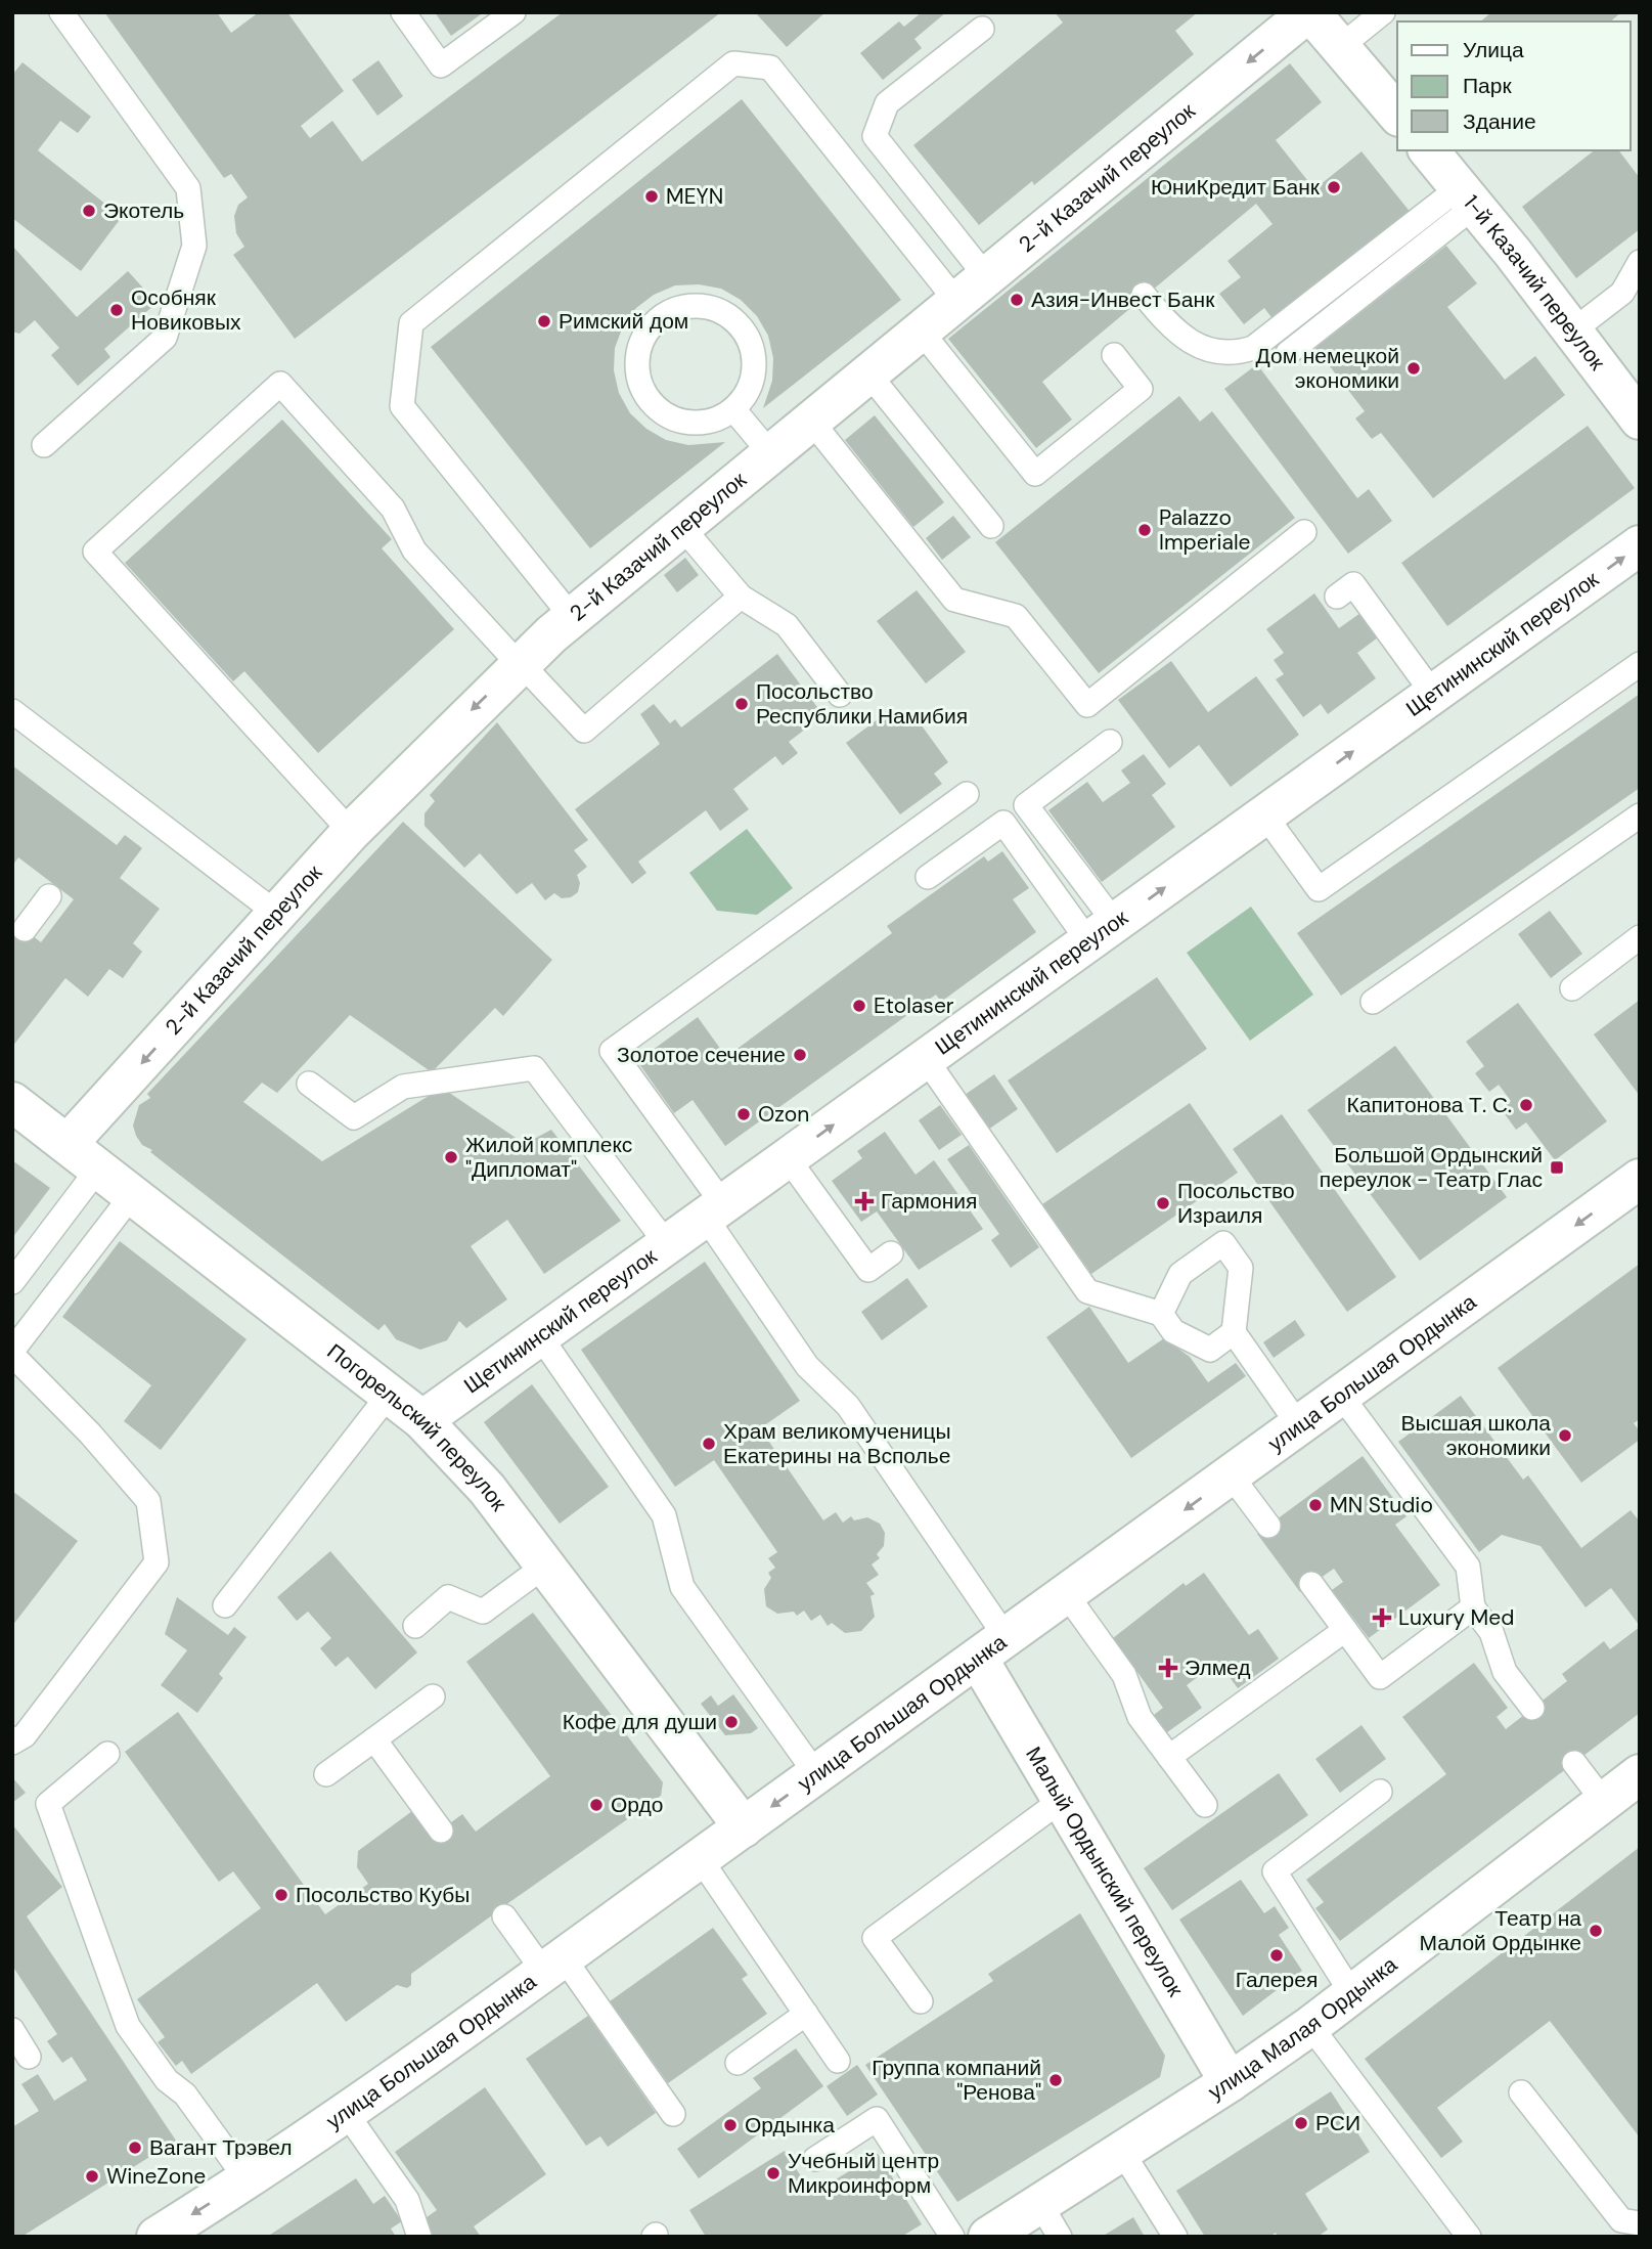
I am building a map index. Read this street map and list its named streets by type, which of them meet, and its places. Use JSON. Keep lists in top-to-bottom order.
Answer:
{
  "streets": {
    "street": [
      "2-й Казачий переулок",
      "1-й Казачий переулок",
      "Щетининский переулок",
      "улица Большая Ордынка",
      "Погорельский переулок",
      "Малый Ордынский переулок",
      "улица Малая Ордынка"
    ]
  },
  "crossings": [
    ["2-й Казачий переулок", "Погорельский переулок"],
    ["Щетининский переулок", "Погорельский переулок"],
    ["улица Большая Ордынка", "Погорельский переулок"],
    ["улица Большая Ордынка", "Малый Ордынский переулок"],
    ["Малый Ордынский переулок", "улица Малая Ордынка"]
  ],
  "one_way": ["2-й Казачий переулок", "Щетининский переулок", "улица Большая Ордынка"],
  "places": {
    "other": [
      "ЮниКредит Банк",
      "MEYN",
      "Экотель",
      "Азия-Инвест Банк",
      "Особняк Новиковых",
      "Римский дом",
      "Дом немецкой экономики",
      "Palazzo Imperiale",
      "Посольство Республики Намибия",
      "Etolaser",
      "Золотое сечение",
      "Капитонова Т. С.",
      "Ozon",
      "Жилой комплекс \"Дипломат\"",
      "Посольство Израиля",
      "Высшая школа экономики",
      "Храм великомученицы Екатерины на Всполье",
      "MN Studio",
      "Кофе для души",
      "Ордо",
      "Посольство Кубы",
      "Театр на Малой Ордынке",
      "Галерея",
      "Группа компаний \"Ренова\"",
      "РСИ",
      "Ордынка",
      "Вагант Трэвел",
      "Учебный центр Микроинформ",
      "WineZone"
    ],
    "transit": ["Большой Ордынский переулок - Театр Глас"],
    "health": ["Гармония", "Luxury Med", "Элмед"]
  },
  "legend": ["Улица", "Парк", "Здание"]
}
